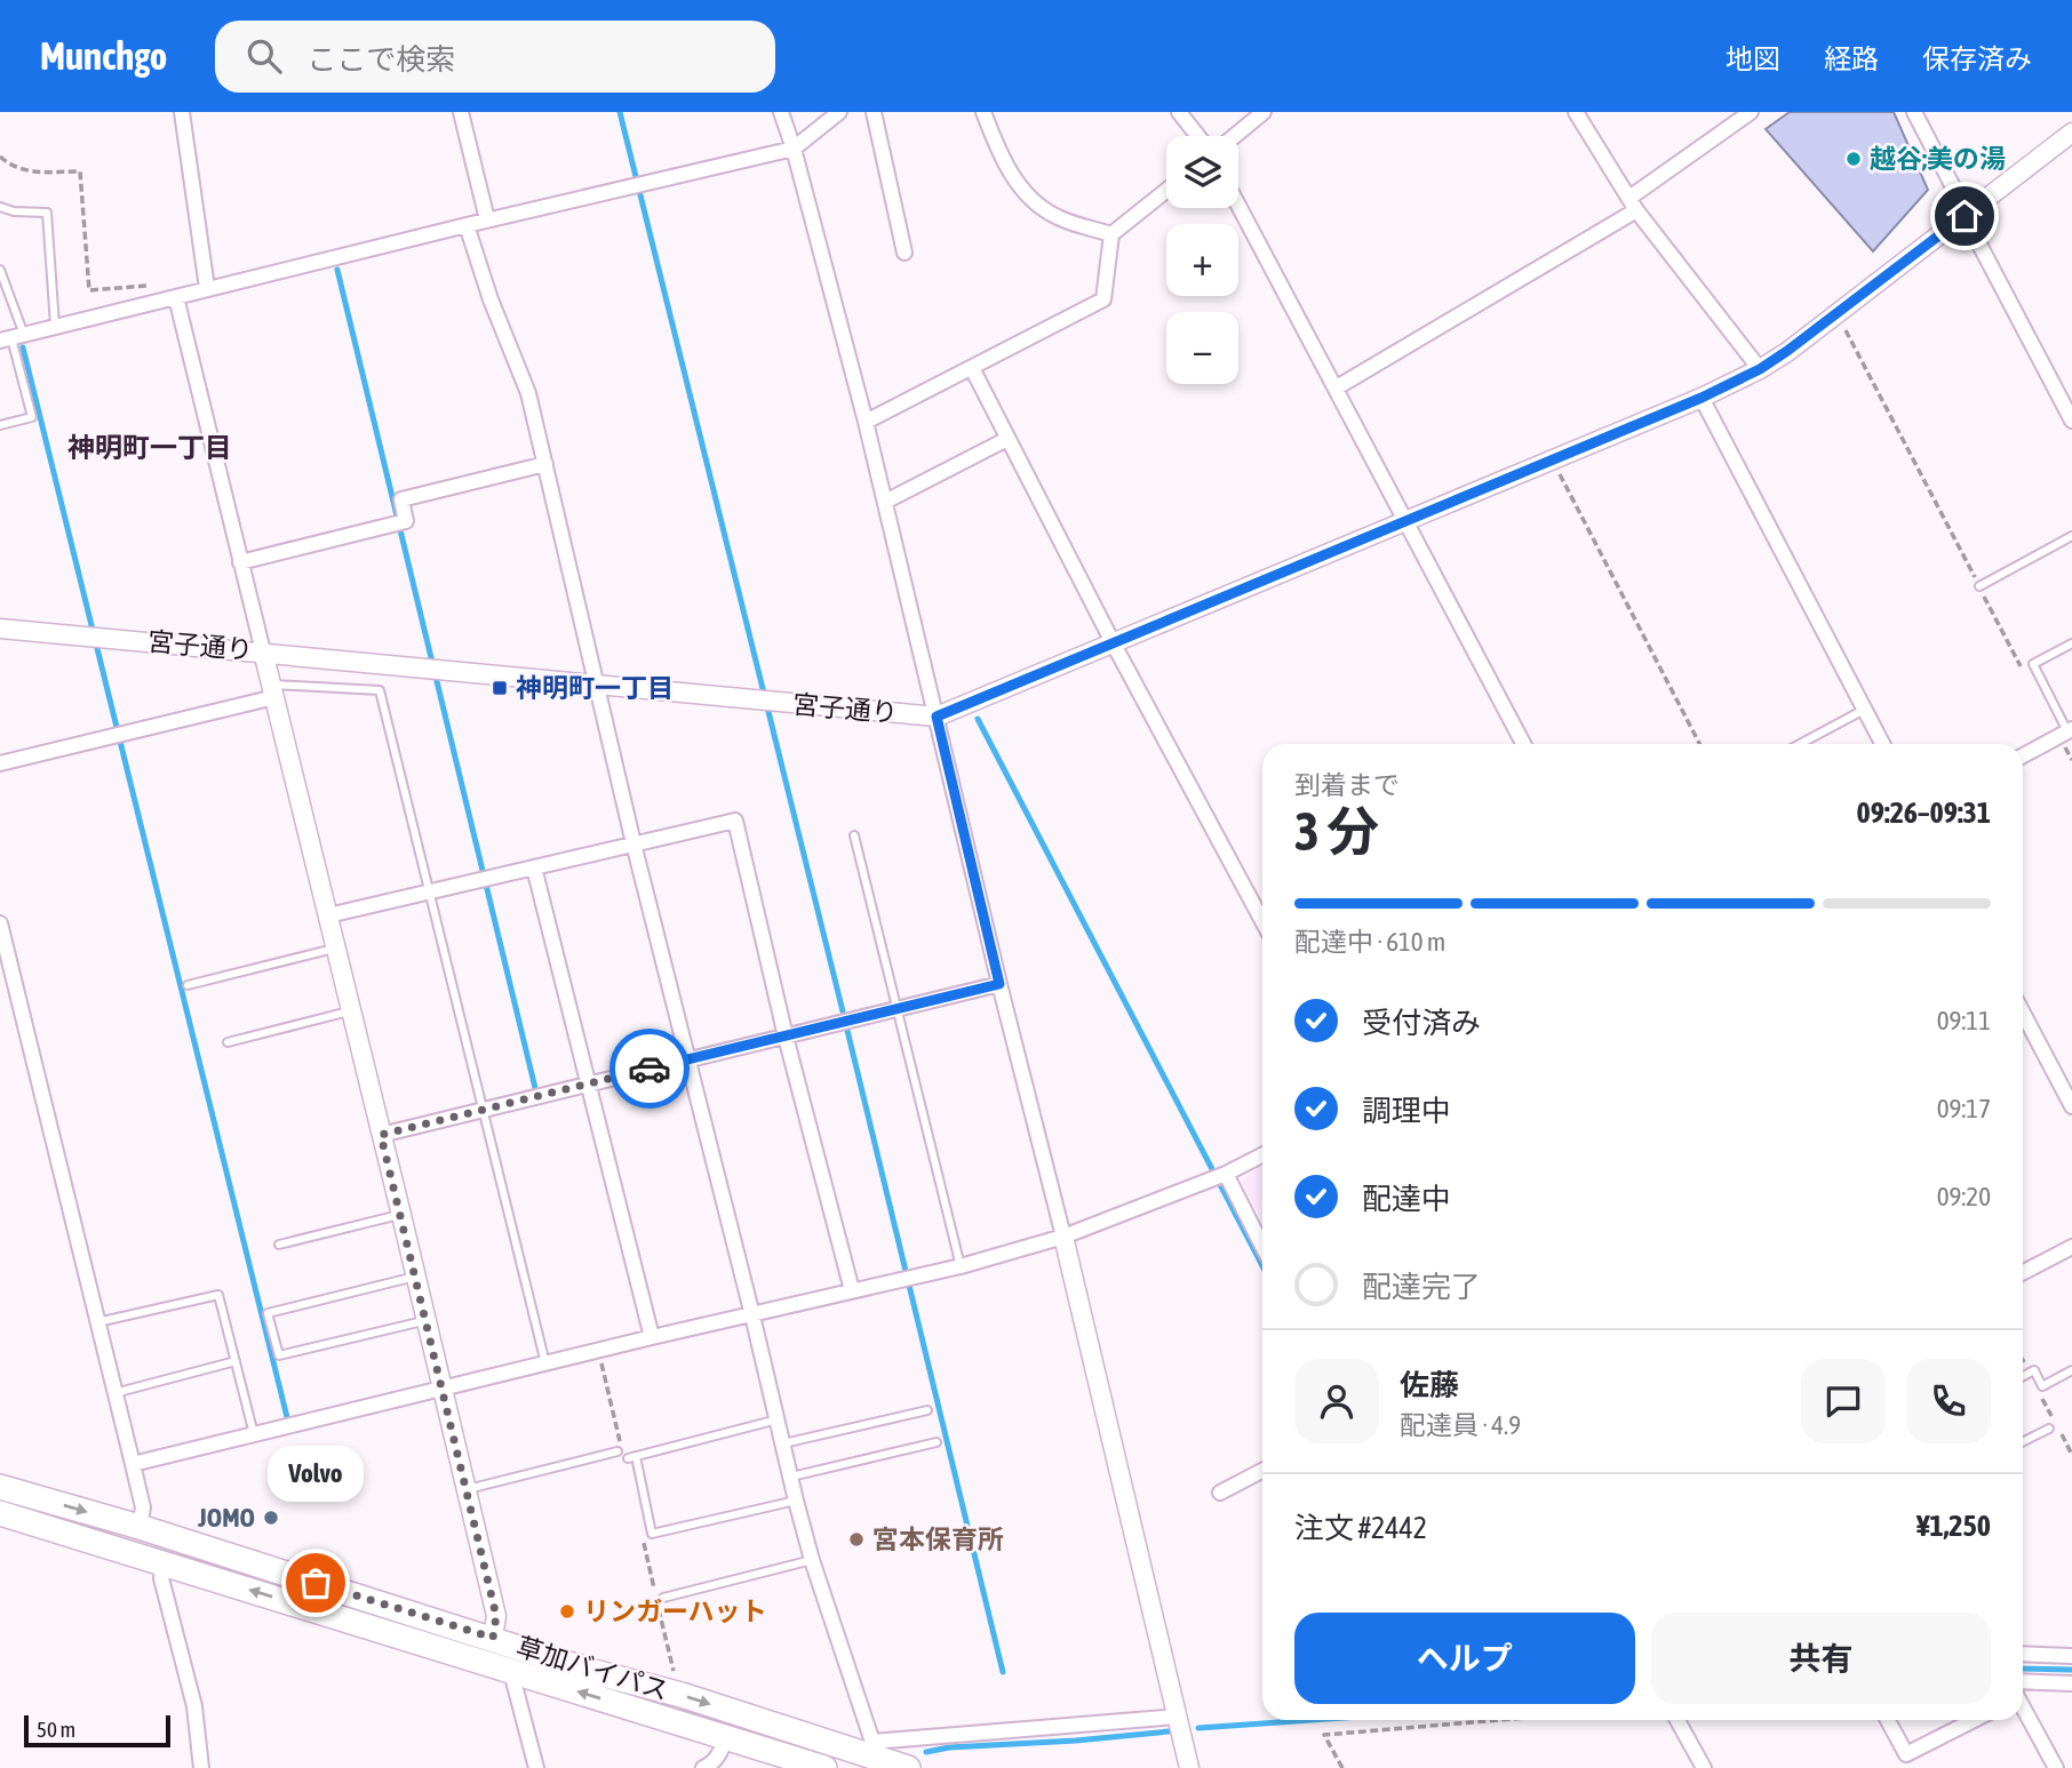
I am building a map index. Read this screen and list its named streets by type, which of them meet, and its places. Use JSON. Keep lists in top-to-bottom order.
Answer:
{
  "streets": {
    "highway": ["草加バイパス"],
    "street": ["宮子通り"]
  },
  "districts": ["神明町一丁目"],
  "places": {
    "other": [
      "越谷;美の湯",
      "JOMO",
      "宮本保育所",
      "Volvo",
      "リンガーハット"
    ],
    "transit": ["神明町一丁目"]
  },
  "scale_bar": "50 m",
  "page": {
    "header": "Munchgo",
    "search": "ここで検索",
    "nav": ["地図", "経路", "保存済み"],
    "map_buttons": ["+", "−"],
    "heading": ["3 分", "到着まで", "09:26–09:31"],
    "panel": [
      "佐藤",
      "配達員 · 4.9",
      "注文 #2442",
      "¥1,250"
    ],
    "bar": "配達中 · 610 m",
    "list": [
      ["受付済み", "09:11"],
      ["調理中", "09:17"],
      ["配達中", "09:20"],
      "配達完了"
    ],
    "bubble": "Volvo",
    "buttons": ["ヘルプ", "共有"],
    "scale": "50 m"
  }
}
